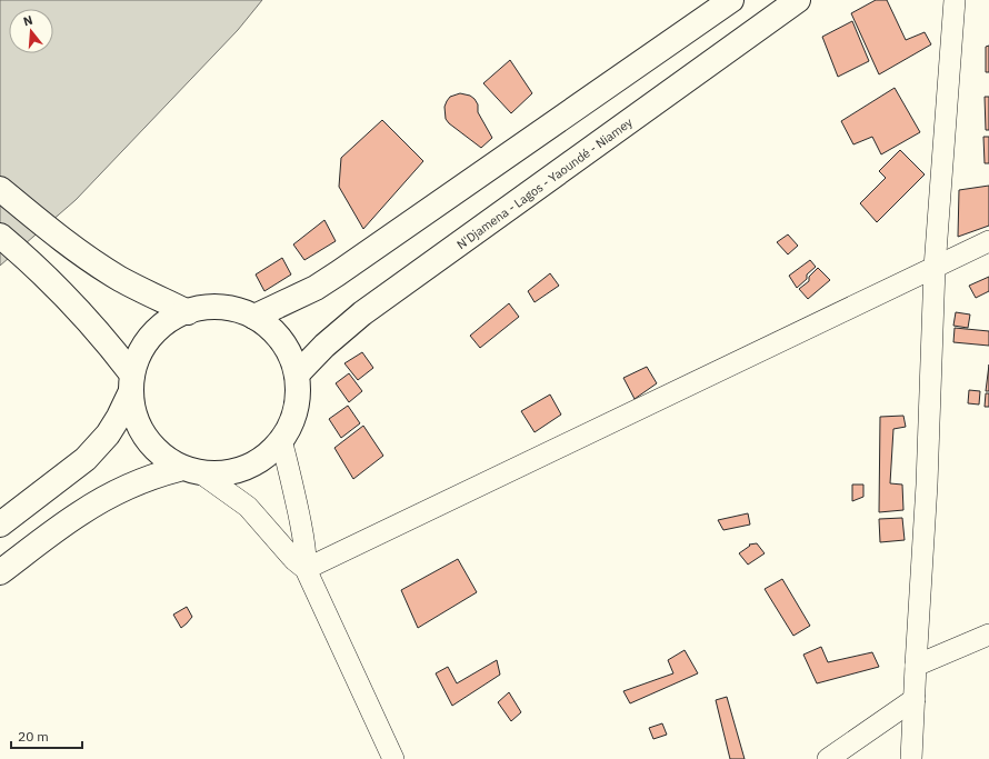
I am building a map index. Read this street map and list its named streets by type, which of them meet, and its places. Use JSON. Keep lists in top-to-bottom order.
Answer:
{
  "streets": {
    "main road": ["N'Djamena - Lagos - Yaoundé - Niamey"]
  },
  "scale_bar": "20 m",
  "north": "top"
}
